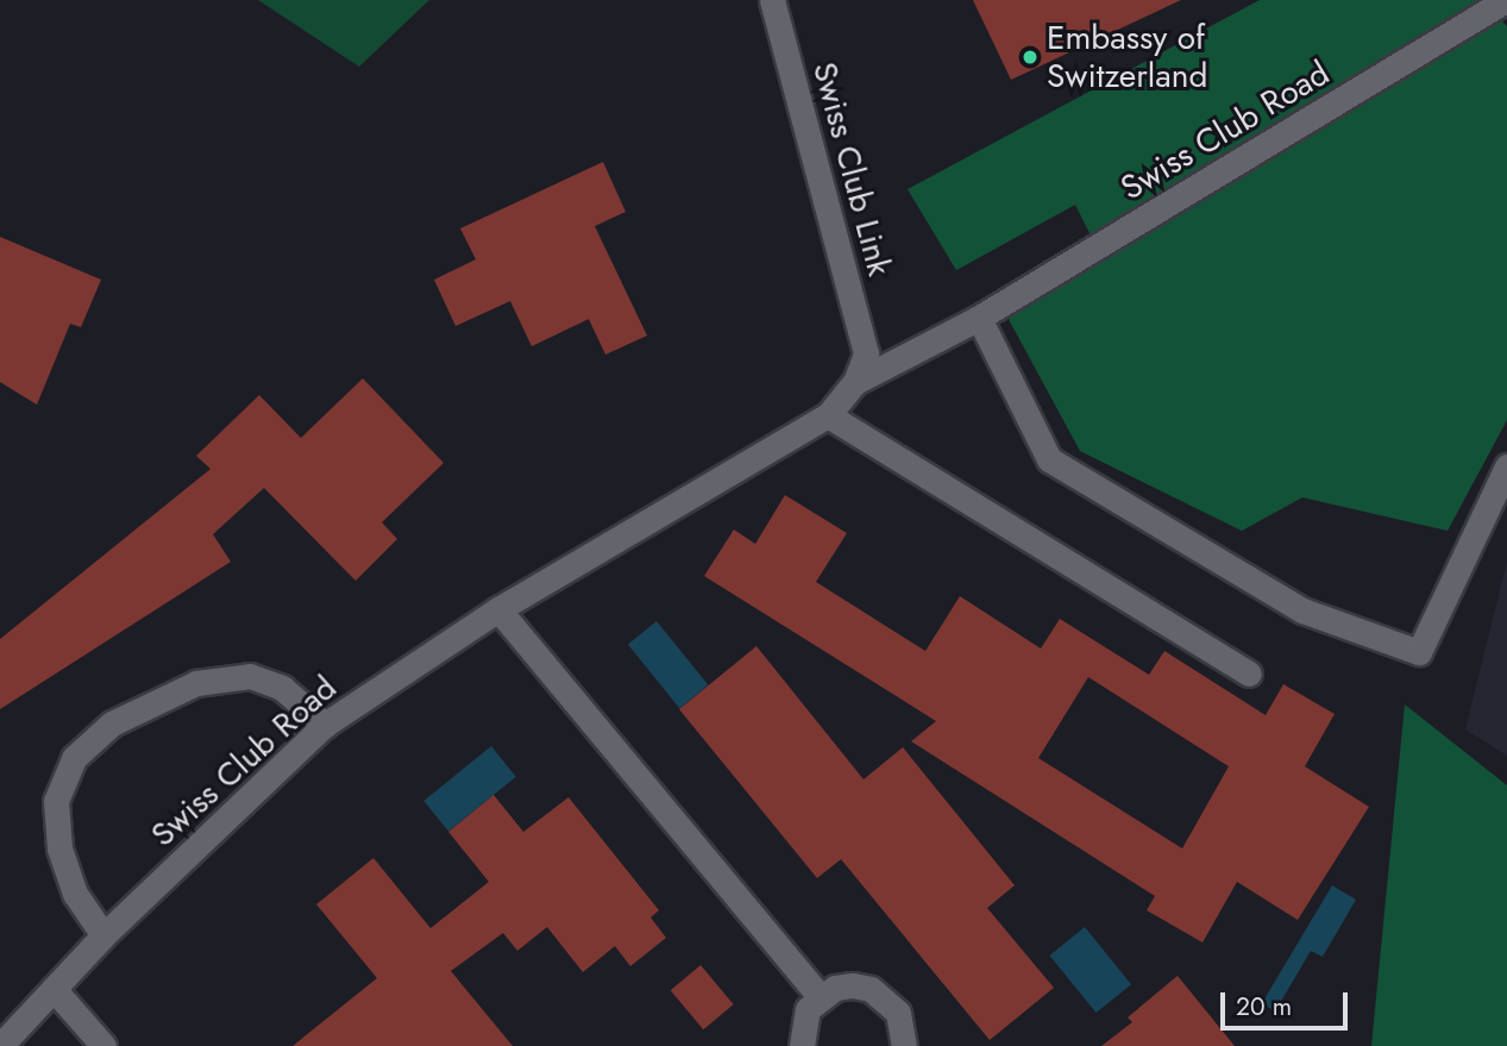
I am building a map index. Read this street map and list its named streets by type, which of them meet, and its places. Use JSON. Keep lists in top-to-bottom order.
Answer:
{
  "streets": {
    "street": ["Swiss Club Road", "Swiss Club Link"]
  },
  "crossings": [
    ["Swiss Club Road", "Swiss Club Link"]
  ],
  "places": ["Embassy of Switzerland"],
  "scale_bar": "20 m"
}
